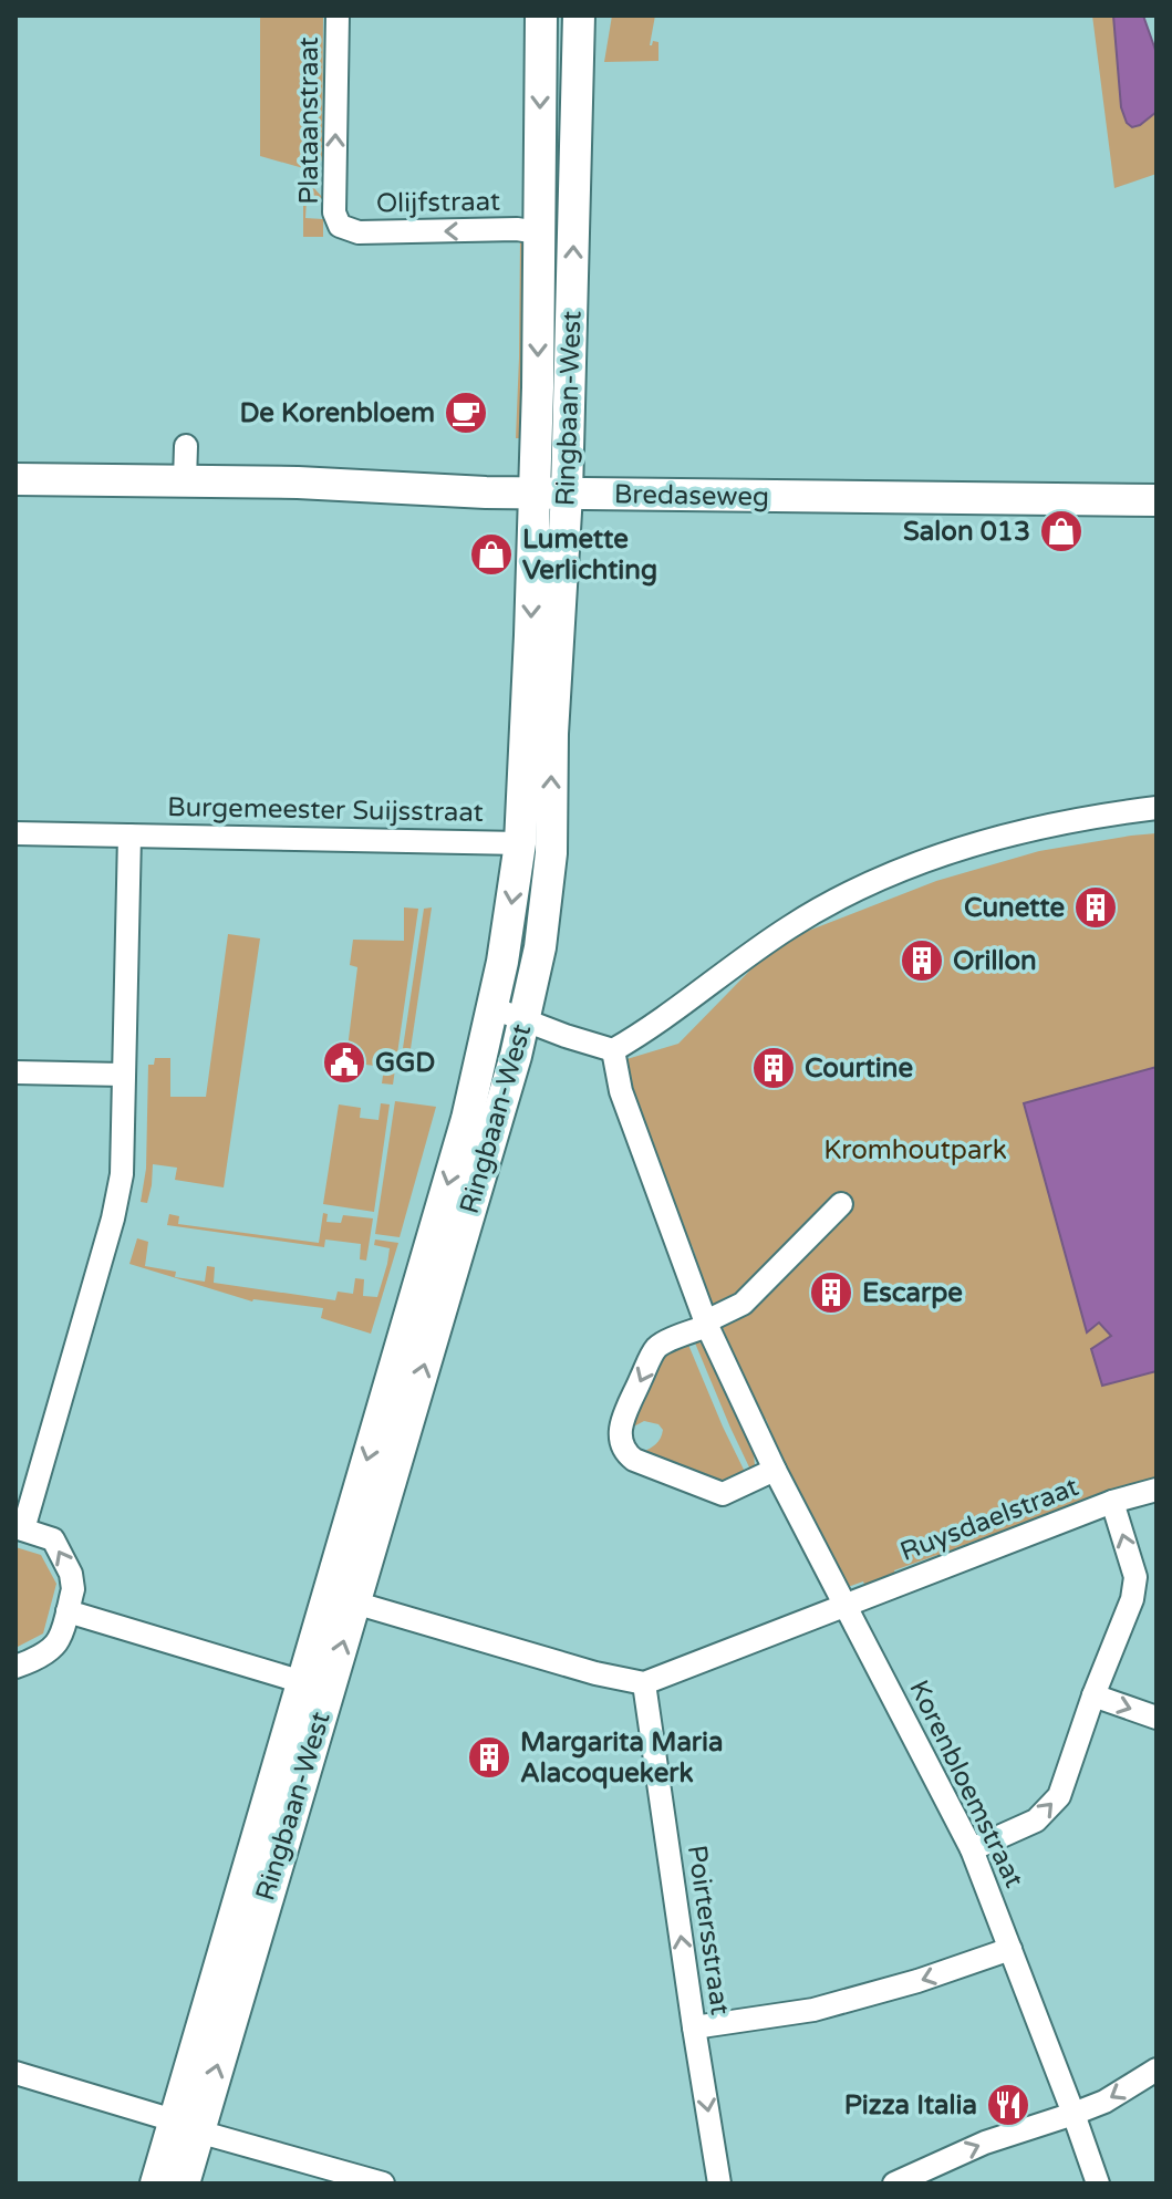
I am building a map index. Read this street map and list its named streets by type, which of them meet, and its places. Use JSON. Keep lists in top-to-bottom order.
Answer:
{
  "streets": {
    "main road": ["Ringbaan-West", "Bredaseweg"],
    "street": [
      "Plataanstraat",
      "Olijfstraat",
      "Burgemeester Suijsstraat",
      "Ruysdaelstraat",
      "Korenbloemstraat",
      "Poirtersstraat"
    ]
  },
  "crossings": [
    ["Plataanstraat", "Olijfstraat"],
    ["Olijfstraat", "Ringbaan-West"],
    ["Ringbaan-West", "Bredaseweg"],
    ["Ringbaan-West", "Burgemeester Suijsstraat"],
    ["Ruysdaelstraat", "Korenbloemstraat"],
    ["Ruysdaelstraat", "Poirtersstraat"]
  ],
  "one_way": ["Plataanstraat", "Olijfstraat"],
  "parks": ["Kromhoutpark"],
  "places": {
    "cafe": ["De Korenbloem"],
    "shop": ["Salon 013", "Lumette Verlichting"],
    "building": [
      "Cunette",
      "Orillon",
      "Courtine",
      "Escarpe",
      "Margarita Maria Alacoquekerk"
    ],
    "public building": ["GGD"],
    "restaurant": ["Pizza Italia"]
  }
}
